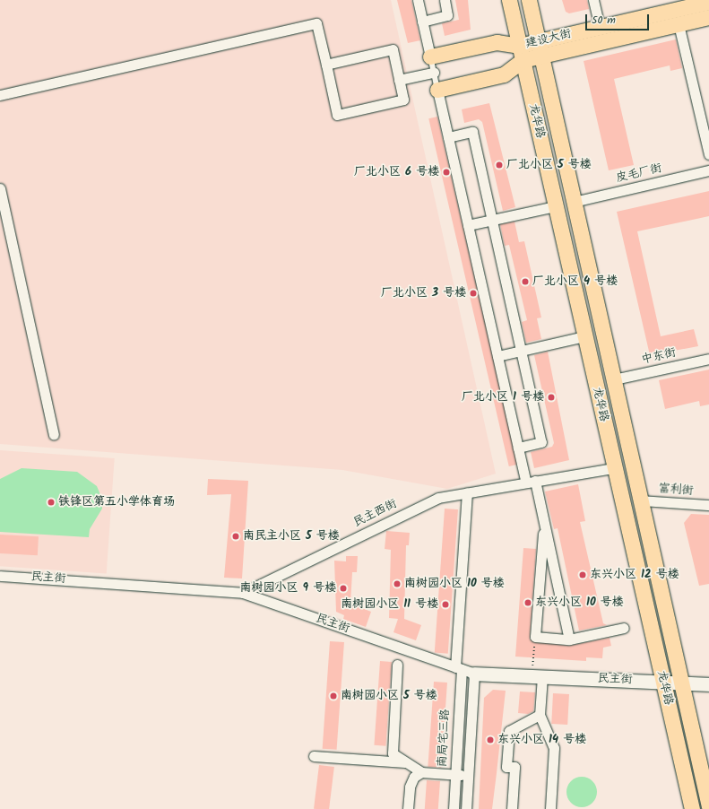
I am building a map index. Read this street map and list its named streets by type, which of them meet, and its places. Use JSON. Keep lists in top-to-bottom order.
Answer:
{
  "streets": {
    "main road": ["建设大街", "龙华路", "民主街"],
    "street": [
      "皮毛厂街",
      "中东街",
      "富利街",
      "民主西街",
      "南局宅三路"
    ]
  },
  "crossings": [
    ["建设大街", "龙华路"],
    ["龙华路", "皮毛厂街"],
    ["龙华路", "中东街"],
    ["龙华路", "富利街"],
    ["龙华路", "民主西街"],
    ["龙华路", "民主街"],
    ["民主西街", "民主街"],
    ["民主西街", "南局宅三路"],
    ["民主街", "南局宅三路"]
  ],
  "places": [
    "厂北小区 5 号楼",
    "厂北小区 6 号楼",
    "厂北小区 4 号楼",
    "厂北小区 3 号楼",
    "厂北小区 1 号楼",
    "铁锋区第五小学体育场",
    "南民主小区 5 号楼",
    "东兴小区 12 号楼",
    "南树园小区 10 号楼",
    "南树园小区 9 号楼",
    "东兴小区 10 号楼",
    "南树园小区 11 号楼",
    "南树园小区 5 号楼",
    "东兴小区 14 号楼"
  ],
  "scale_bar": "50 m"
}
